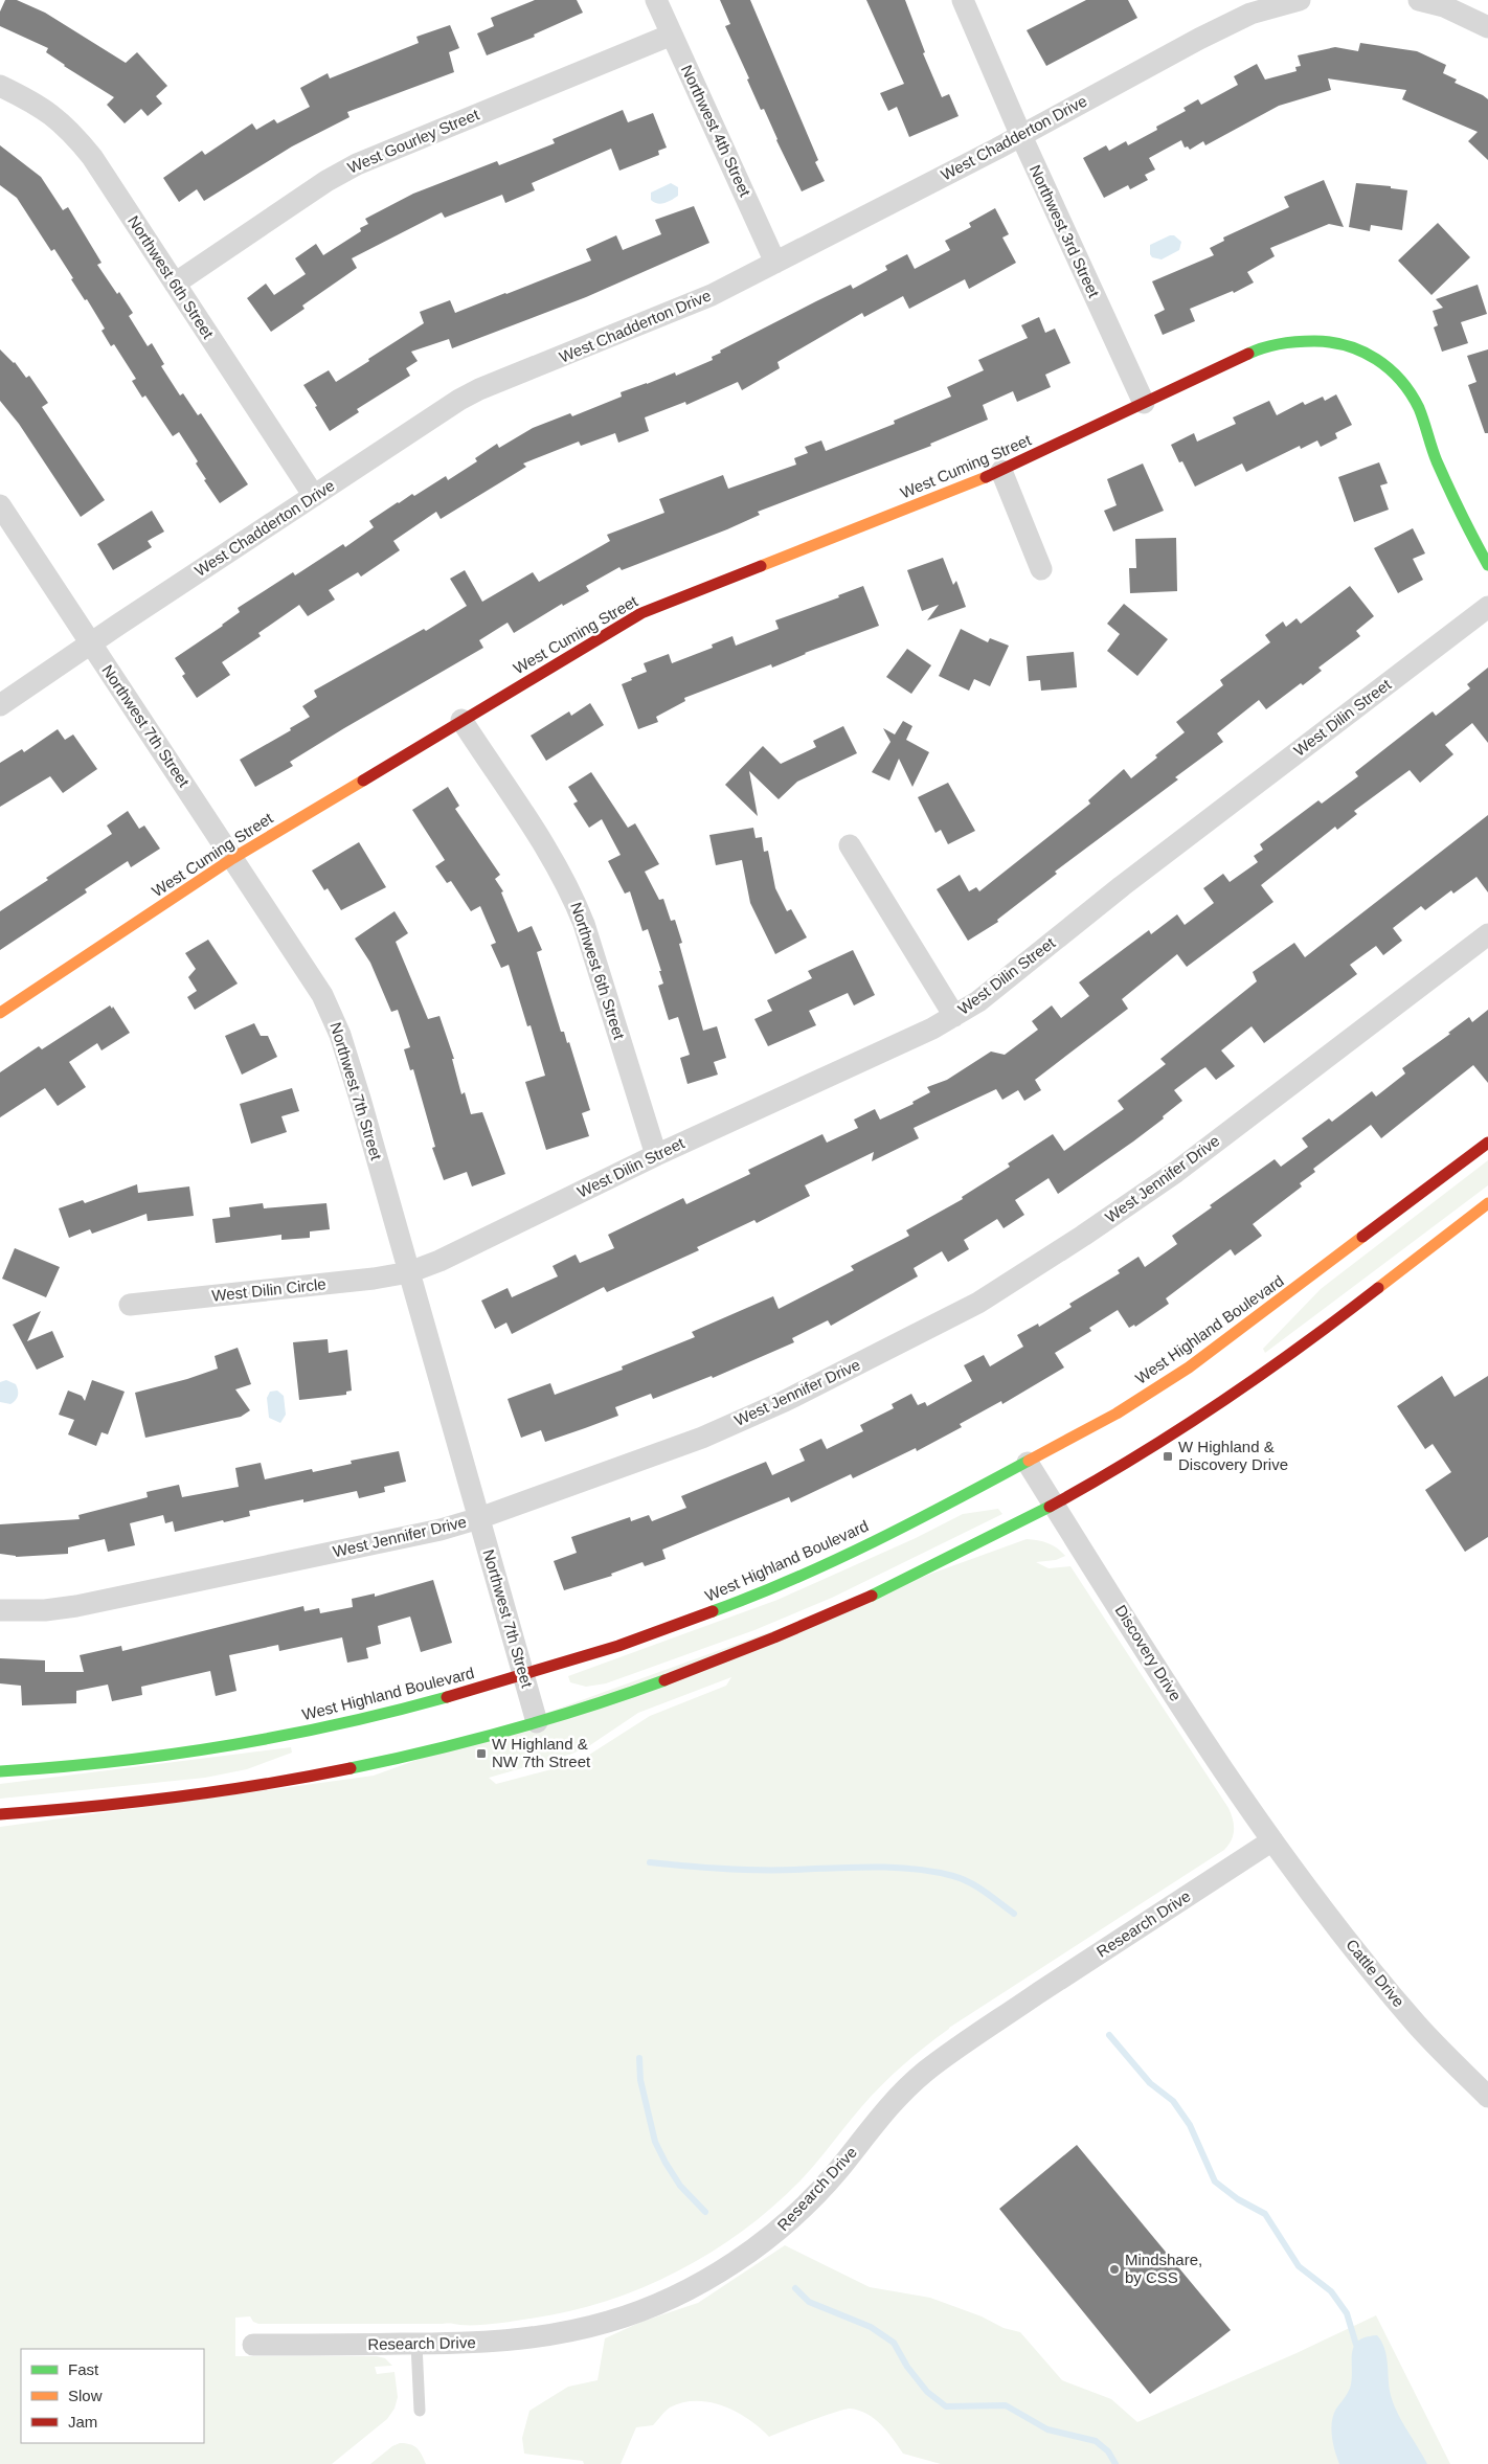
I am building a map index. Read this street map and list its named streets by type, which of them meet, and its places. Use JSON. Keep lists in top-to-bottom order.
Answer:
{
  "streets": {
    "main road": ["West Cuming Street", "West Highland Boulevard"],
    "street": [
      "Northwest 4th Street",
      "West Chadderton Drive",
      "West Gourley Street",
      "Northwest 3rd Street",
      "Northwest 6th Street",
      "West Dilin Street",
      "Northwest 7th Street",
      "West Jennifer Drive",
      "West Dilin Circle",
      "Discovery Drive",
      "Research Drive",
      "Cattle Drive"
    ]
  },
  "crossings": [
    ["Northwest 4th Street", "West Chadderton Drive"],
    ["Northwest 4th Street", "West Gourley Street"],
    ["West Chadderton Drive", "Northwest 3rd Street"],
    ["West Chadderton Drive", "Northwest 6th Street"],
    ["West Chadderton Drive", "Northwest 7th Street"],
    ["West Gourley Street", "Northwest 6th Street"],
    ["Northwest 3rd Street", "West Cuming Street"],
    ["Northwest 6th Street", "West Cuming Street"],
    ["Northwest 6th Street", "West Dilin Street"],
    ["West Cuming Street", "Northwest 7th Street"],
    ["West Dilin Street", "Northwest 7th Street"],
    ["West Dilin Street", "West Dilin Circle"],
    ["Northwest 7th Street", "West Jennifer Drive"],
    ["Northwest 7th Street", "West Dilin Circle"],
    ["Northwest 7th Street", "West Highland Boulevard"],
    ["West Highland Boulevard", "Discovery Drive"],
    ["Discovery Drive", "Research Drive"],
    ["Discovery Drive", "Cattle Drive"],
    ["Research Drive", "Cattle Drive"]
  ],
  "places": {
    "transit": ["W Highland & Discovery Drive", "W Highland & NW 7th Street"],
    "other": ["Mindshare, by CSS"]
  },
  "legend": ["Fast", "Slow", "Jam"]
}
